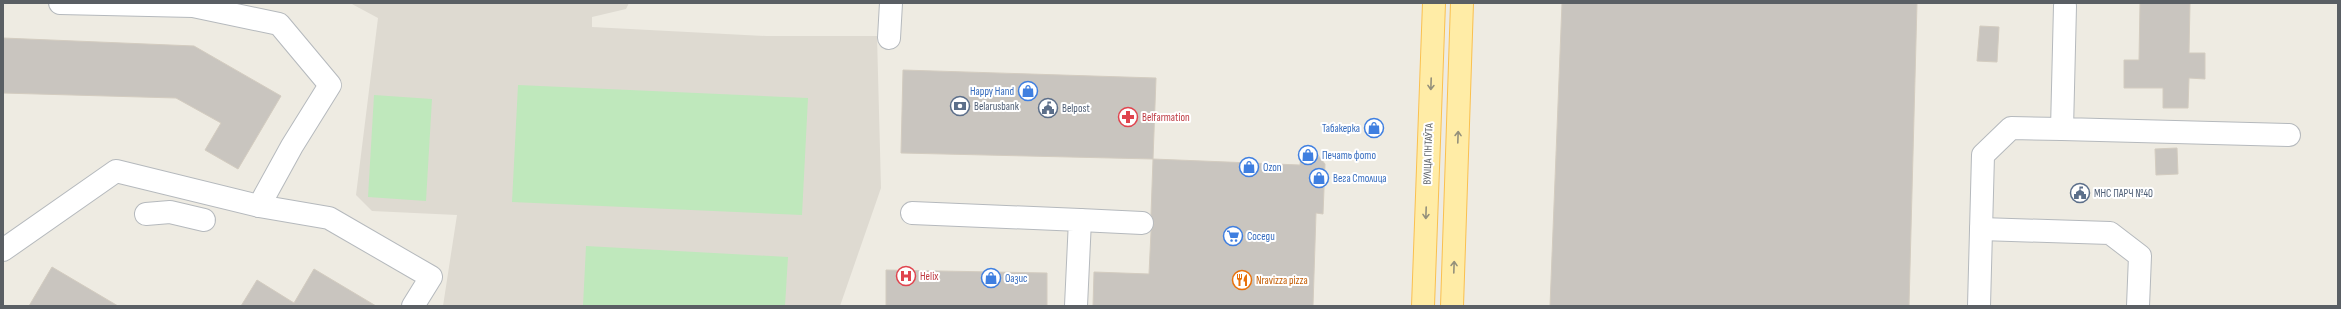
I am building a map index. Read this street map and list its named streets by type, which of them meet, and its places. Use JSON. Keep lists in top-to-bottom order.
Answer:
{
  "streets": {
    "main road": ["ВУЛІЦА ГІНТАЎТА"]
  },
  "places": {
    "shop": [
      "Happy Hand",
      "Табакерка",
      "Печать фото",
      "Ozon",
      "Вега Столица",
      "Оазис"
    ],
    "bank": ["Belarusbank"],
    "public building": ["Belpost", "МНС ПАРЧ №40"],
    "pharmacy": ["Belfarmation"],
    "supermarket": ["Соседи"],
    "hospital": ["Helix"],
    "restaurant": ["Nravizza pizza"]
  }
}
